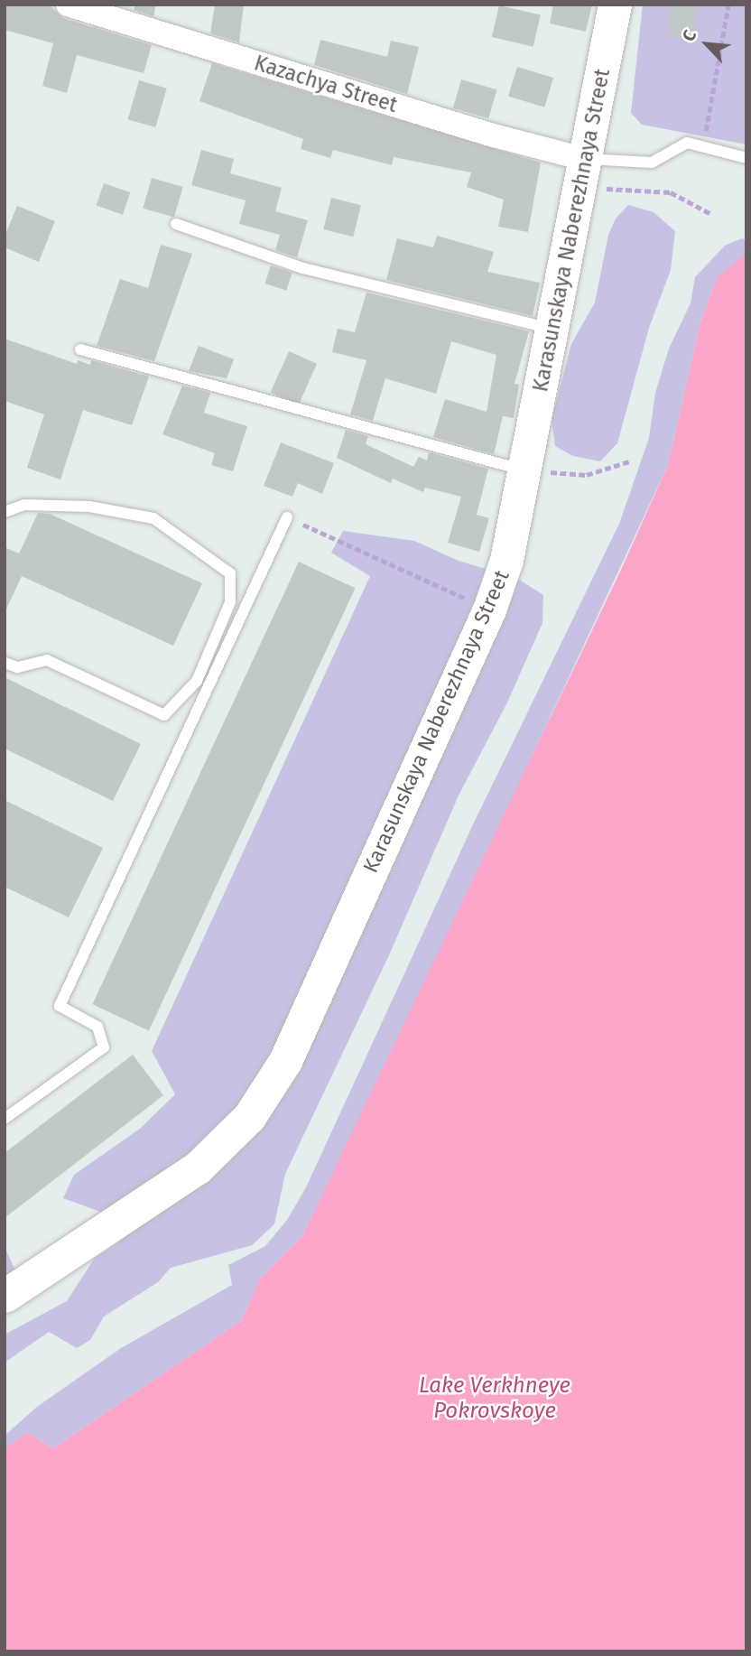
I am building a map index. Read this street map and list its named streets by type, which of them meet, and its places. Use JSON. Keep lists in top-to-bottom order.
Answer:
{
  "streets": {
    "street": ["Kazachya Street", "Karasunskaya Naberezhnaya Street"]
  },
  "crossings": [
    ["Kazachya Street", "Karasunskaya Naberezhnaya Street"]
  ],
  "water": ["Lake Verkhneye Pokrovskoye"],
  "north": "top left"
}
